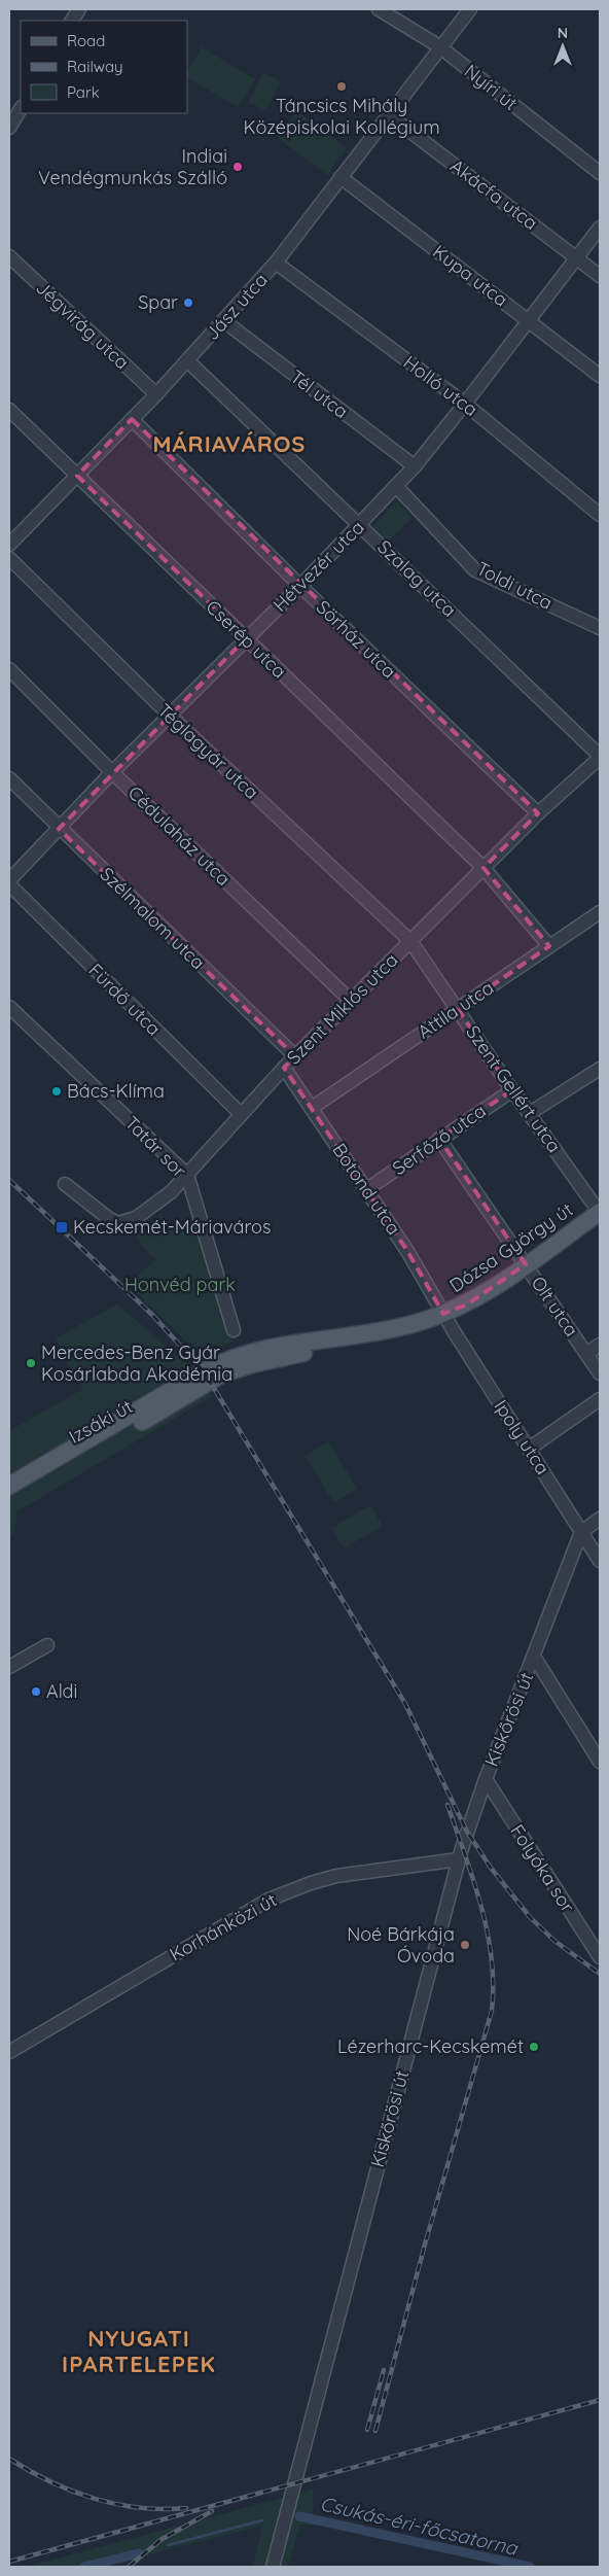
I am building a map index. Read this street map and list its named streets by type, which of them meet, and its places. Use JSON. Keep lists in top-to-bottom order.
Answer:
{
  "streets": {
    "main road": ["Dózsa György út", "Izsáki út"],
    "street": [
      "Nyíri út",
      "Akácfa utca",
      "Kupa utca",
      "Jász utca",
      "Jégvirág utca",
      "Holló utca",
      "Tél utca",
      "Hétvezér utca",
      "Szalag utca",
      "Toldi utca",
      "Cserép utca",
      "Sörház utca",
      "Téglagyár utca",
      "Cédulaház utca",
      "Szélmalom utca",
      "Fürdő utca",
      "Szent Miklós utca",
      "Attila utca",
      "Szent Gellért utca",
      "Serfőző utca",
      "Tatár sor",
      "Botond utca",
      "Olt utca",
      "Ipoly utca",
      "Kiskőrösi út",
      "Folyóka sor",
      "Korhánközi út"
    ]
  },
  "crossings": [
    ["Nyíri út", "Jász utca"],
    ["Akácfa utca", "Jász utca"],
    ["Akácfa utca", "Hétvezér utca"],
    ["Kupa utca", "Jász utca"],
    ["Kupa utca", "Hétvezér utca"],
    ["Jász utca", "Jégvirág utca"],
    ["Jász utca", "Holló utca"],
    ["Jász utca", "Tél utca"],
    ["Jász utca", "Szalag utca"],
    ["Jász utca", "Cserép utca"],
    ["Jász utca", "Sörház utca"],
    ["Holló utca", "Hétvezér utca"],
    ["Tél utca", "Hétvezér utca"],
    ["Hétvezér utca", "Szalag utca"],
    ["Hétvezér utca", "Toldi utca"],
    ["Hétvezér utca", "Cserép utca"],
    ["Hétvezér utca", "Sörház utca"],
    ["Hétvezér utca", "Téglagyár utca"],
    ["Hétvezér utca", "Cédulaház utca"],
    ["Hétvezér utca", "Szélmalom utca"],
    ["Szalag utca", "Szent Miklós utca"],
    ["Cserép utca", "Szent Miklós utca"],
    ["Cserép utca", "Attila utca"],
    ["Sörház utca", "Szent Miklós utca"],
    ["Téglagyár utca", "Szent Miklós utca"],
    ["Téglagyár utca", "Szent Gellért utca"],
    ["Cédulaház utca", "Szent Miklós utca"],
    ["Szélmalom utca", "Szent Miklós utca"],
    ["Fürdő utca", "Szent Miklós utca"],
    ["Szent Miklós utca", "Szent Gellért utca"],
    ["Szent Miklós utca", "Tatár sor"],
    ["Szent Miklós utca", "Botond utca"],
    ["Attila utca", "Szent Gellért utca"],
    ["Attila utca", "Botond utca"],
    ["Szent Gellért utca", "Serfőző utca"],
    ["Szent Gellért utca", "Dózsa György út"],
    ["Serfőző utca", "Botond utca"],
    ["Serfőző utca", "Olt utca"],
    ["Botond utca", "Dózsa György út"],
    ["Botond utca", "Ipoly utca"],
    ["Dózsa György út", "Olt utca"],
    ["Dózsa György út", "Izsáki út"],
    ["Dózsa György út", "Ipoly utca"],
    ["Ipoly utca", "Kiskőrösi út"],
    ["Kiskőrösi út", "Folyóka sor"],
    ["Kiskőrösi út", "Korhánközi út"]
  ],
  "districts": ["MÁRIAVÁROS", "NYUGATI IPARTELEPEK"],
  "water": ["Csukás-éri-főcsatorna"],
  "parks": ["Honvéd park"],
  "places": {
    "other": [
      "Táncsics Mihály Középiskolai Kollégium",
      "Indiai Vendégmunkás Szálló",
      "Spar",
      "Bács-Klíma",
      "Mercedes-Benz Gyár Kosárlabda Akadémia",
      "Aldi",
      "Noé Bárkája Óvoda",
      "Lézerharc-Kecskemét"
    ],
    "transit": ["Kecskemét-Máriaváros"]
  },
  "legend": ["Road", "Railway", "Park"],
  "north": "top"
}
